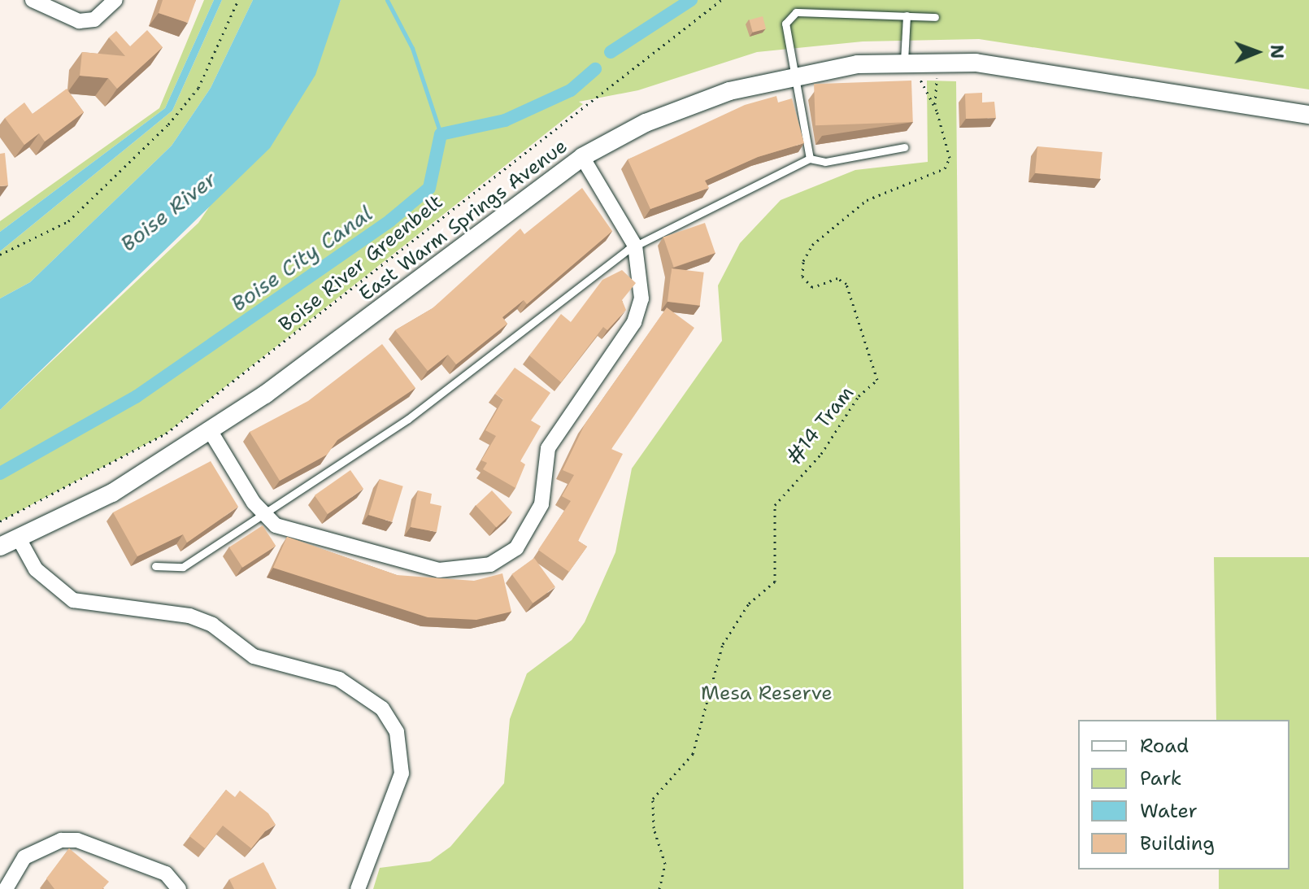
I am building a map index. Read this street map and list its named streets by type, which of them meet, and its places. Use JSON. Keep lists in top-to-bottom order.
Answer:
{
  "streets": {
    "street": ["East Warm Springs Avenue"],
    "path": ["Boise River Greenbelt", "#14 Tram"]
  },
  "crossings": [
    ["East Warm Springs Avenue", "#14 Tram"]
  ],
  "water": ["Boise River", "Boise City Canal"],
  "parks": ["Mesa Reserve"],
  "legend": [
    "Road",
    "Park",
    "Water",
    "Building"
  ],
  "north": "right"
}
